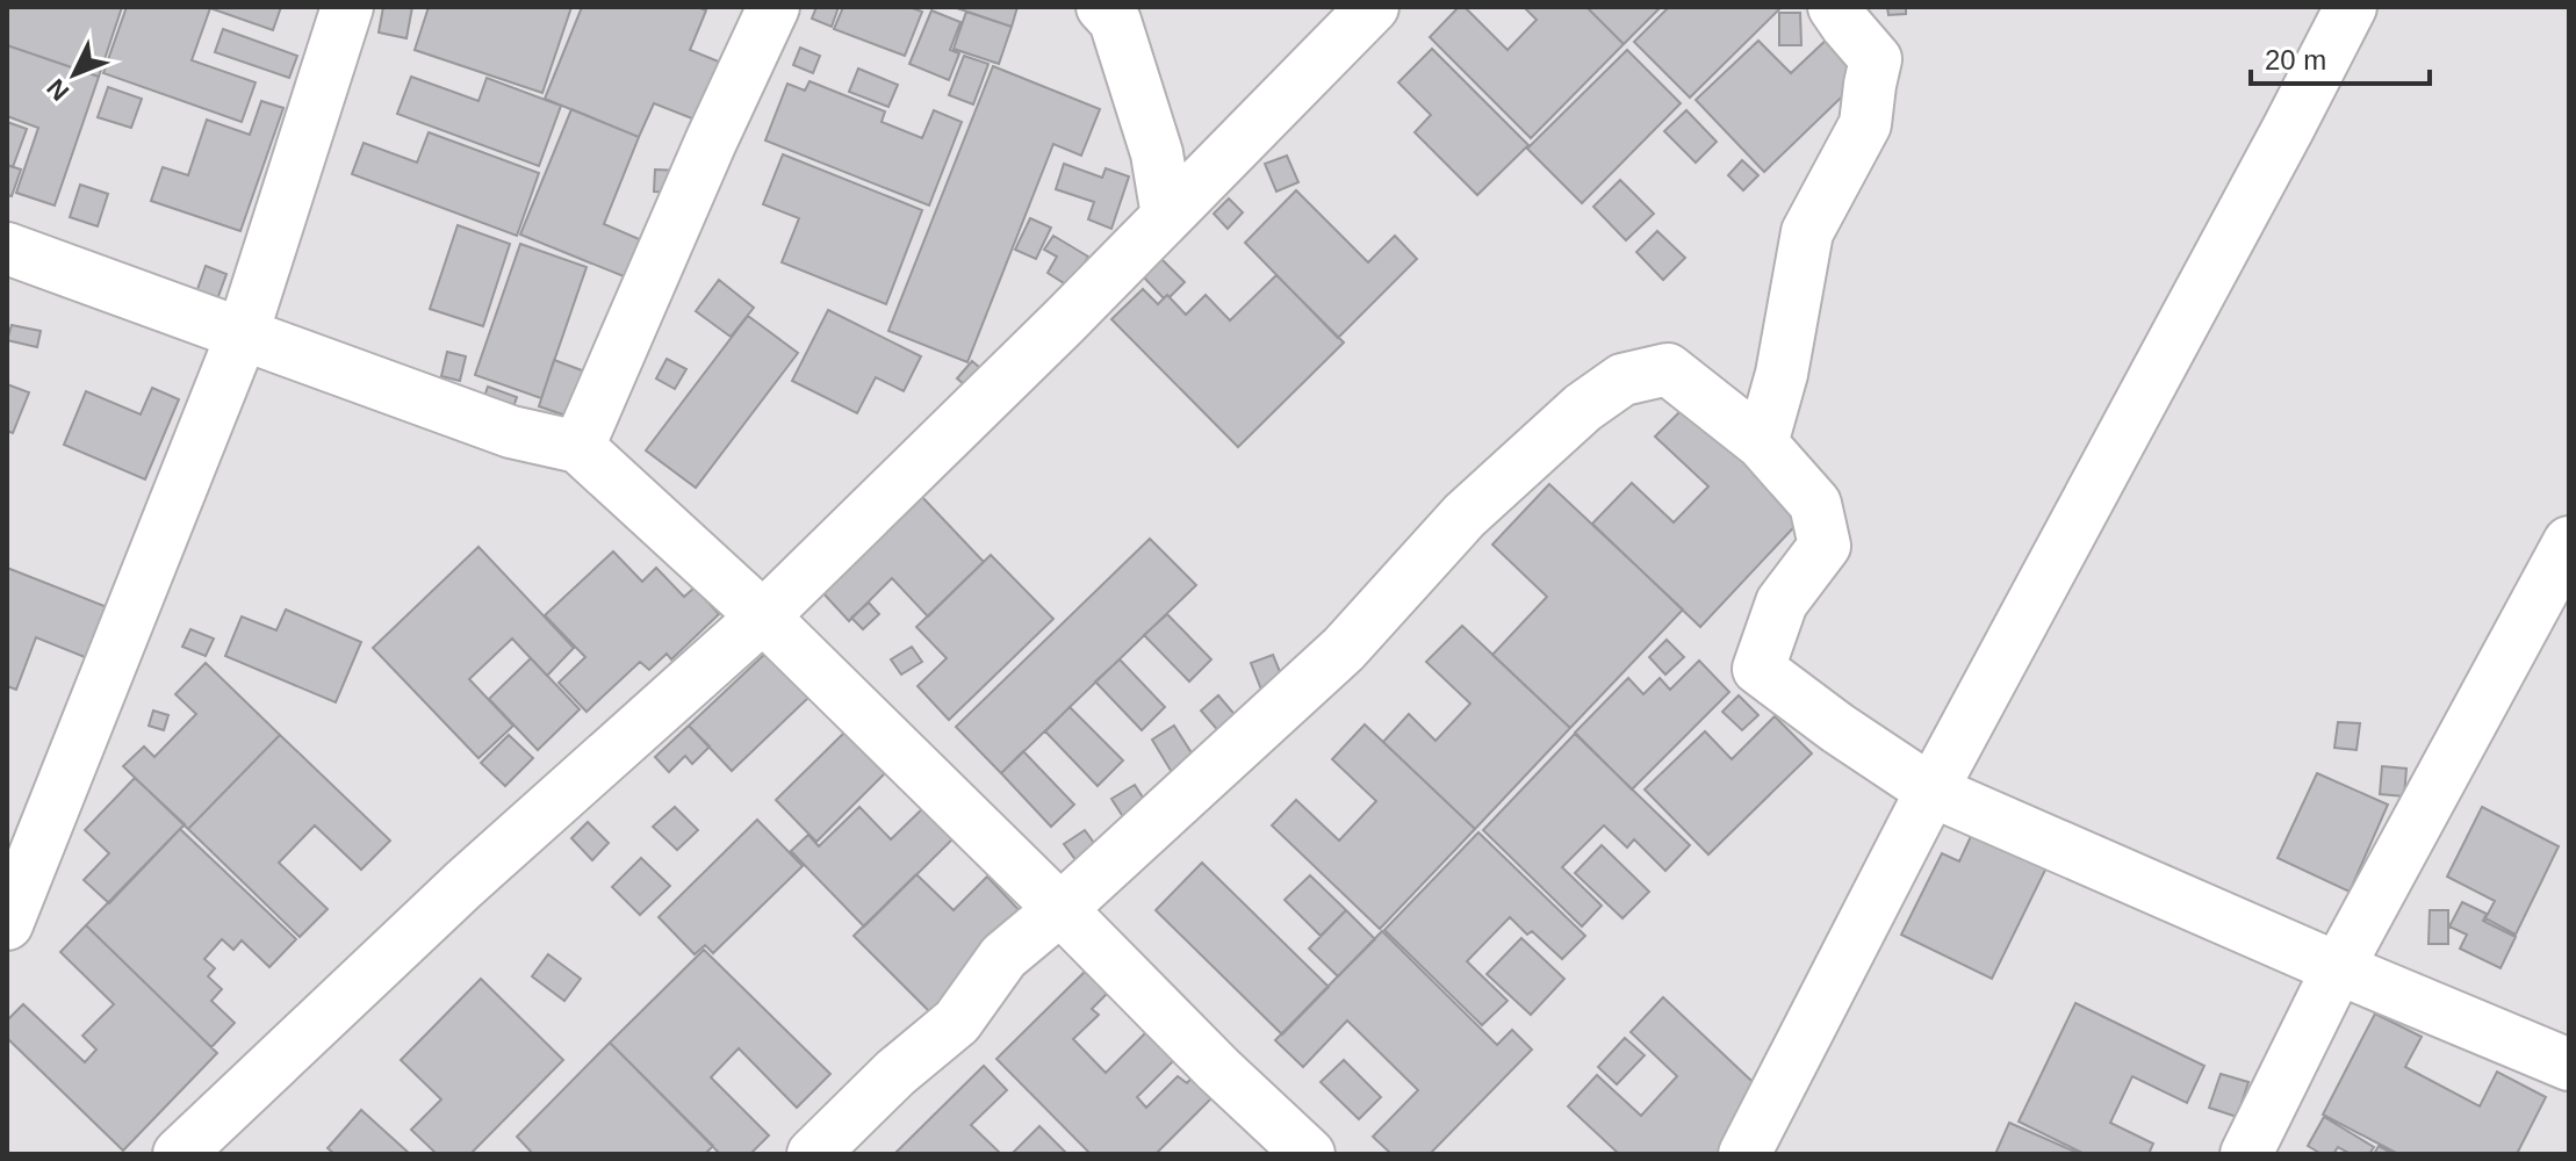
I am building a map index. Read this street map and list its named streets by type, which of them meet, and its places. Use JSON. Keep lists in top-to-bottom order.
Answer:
{
  "scale_bar": "20 m",
  "north": "bottom left"
}
